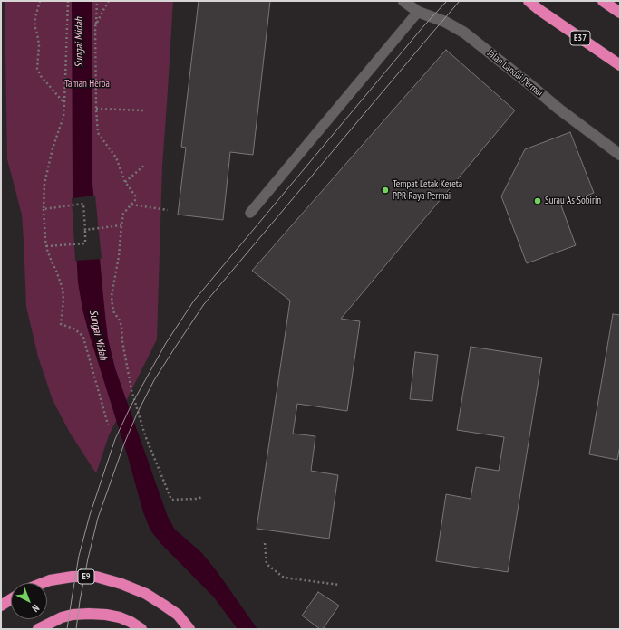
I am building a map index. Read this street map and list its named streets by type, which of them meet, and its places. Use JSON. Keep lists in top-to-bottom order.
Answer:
{
  "streets": {
    "highway": ["E37", "E9"],
    "street": ["Jalan Landai Permai"]
  },
  "water": ["Sungai Midah"],
  "parks": ["Taman Herba"],
  "places": ["Tempat Letak Kereta PPR Raya Permai", "Surau As Sobirin"],
  "north": "bottom right"
}
